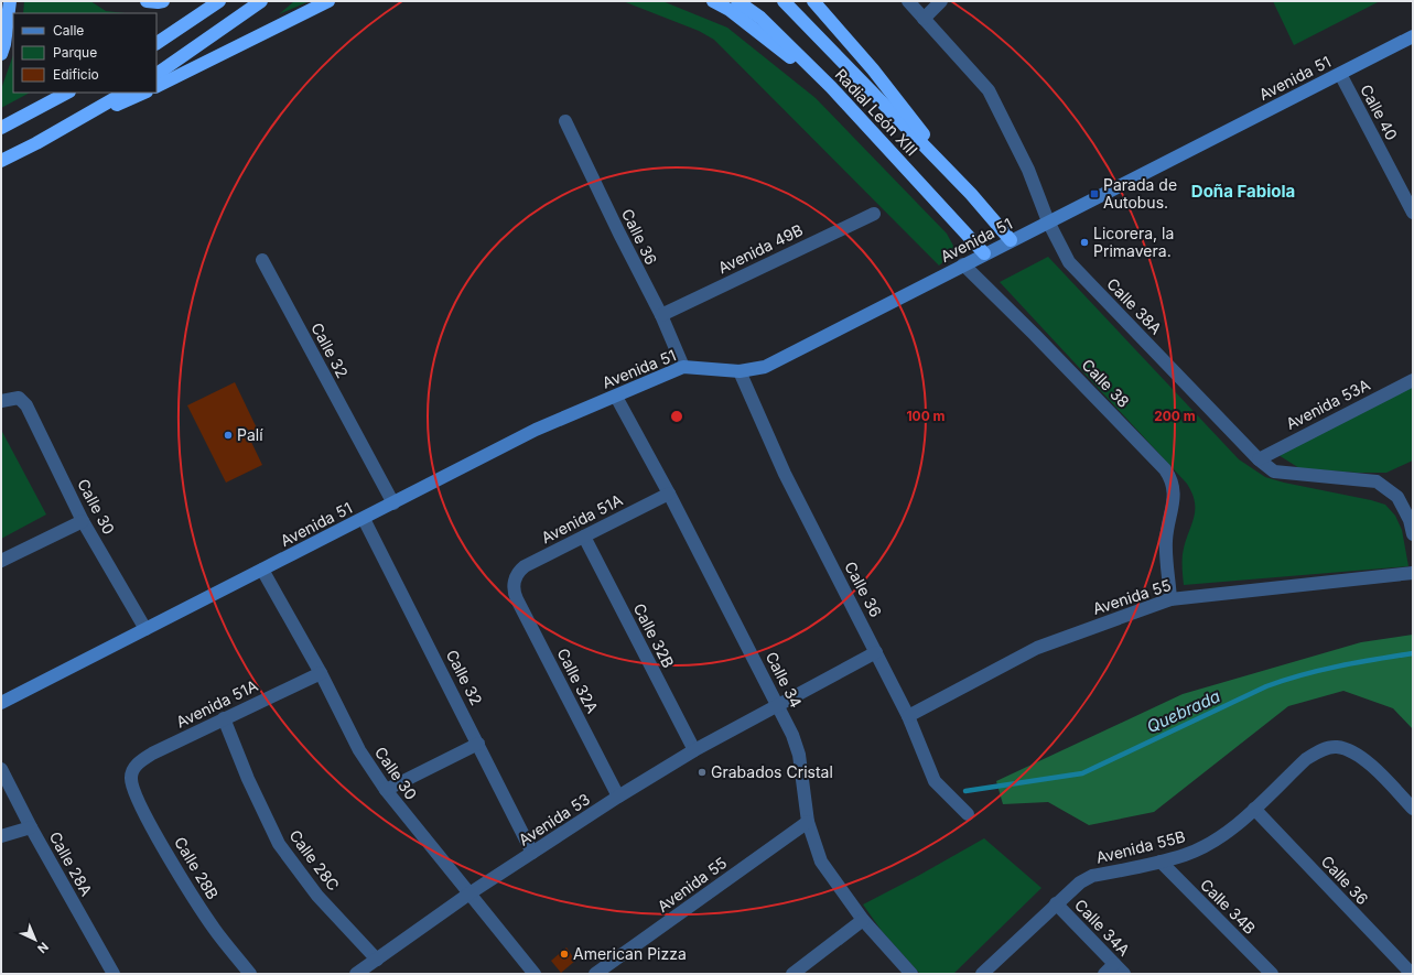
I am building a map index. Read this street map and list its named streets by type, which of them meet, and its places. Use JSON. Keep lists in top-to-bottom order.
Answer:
{
  "streets": {
    "highway": ["Radial León XIII"],
    "street": [
      "Avenida 51",
      "Calle 40",
      "Calle 36",
      "Avenida 49B",
      "Calle 38A",
      "Calle 32",
      "Calle 38",
      "Avenida 53A",
      "Calle 30",
      "Avenida 51A",
      "Avenida 55",
      "Calle 32B",
      "Calle 34",
      "Calle 32A",
      "Avenida 53",
      "Avenida 55B",
      "Calle 28C",
      "Calle 28A",
      "Calle 28B",
      "Calle 34B",
      "Calle 34A"
    ]
  },
  "crossings": [
    ["Avenida 51", "Radial León XIII"],
    ["Avenida 51", "Calle 40"],
    ["Avenida 51", "Calle 36"],
    ["Avenida 51", "Calle 38A"],
    ["Avenida 51", "Calle 32"],
    ["Avenida 51", "Calle 38"],
    ["Avenida 51", "Calle 30"],
    ["Avenida 51", "Calle 34"],
    ["Calle 36", "Avenida 49B"],
    ["Calle 36", "Avenida 55"],
    ["Calle 36", "Avenida 53"],
    ["Calle 36", "Avenida 55B"],
    ["Calle 38A", "Avenida 53A"],
    ["Calle 32", "Avenida 53"],
    ["Calle 38", "Avenida 55"],
    ["Calle 30", "Avenida 51A"],
    ["Calle 30", "Avenida 53"],
    ["Avenida 51A", "Calle 32B"],
    ["Avenida 51A", "Calle 34"],
    ["Avenida 51A", "Calle 32A"],
    ["Avenida 51A", "Calle 28C"],
    ["Avenida 51A", "Calle 28B"],
    ["Avenida 55", "Calle 34"],
    ["Calle 32B", "Avenida 53"],
    ["Calle 34", "Avenida 53"],
    ["Calle 32A", "Avenida 53"],
    ["Avenida 53", "Calle 28C"],
    ["Avenida 55B", "Calle 34B"],
    ["Avenida 55B", "Calle 34A"]
  ],
  "districts": ["Doña Fabiola"],
  "water": ["Quebrada"],
  "places": {
    "transit": ["Parada de Autobus."],
    "other": [
      "Licorera, la Primavera.",
      "Palí",
      "Grabados Cristal",
      "American Pizza"
    ]
  },
  "legend": ["Calle", "Parque", "Edificio"],
  "north": "bottom right",
  "rings": ["100 m", "200 m"]
}
